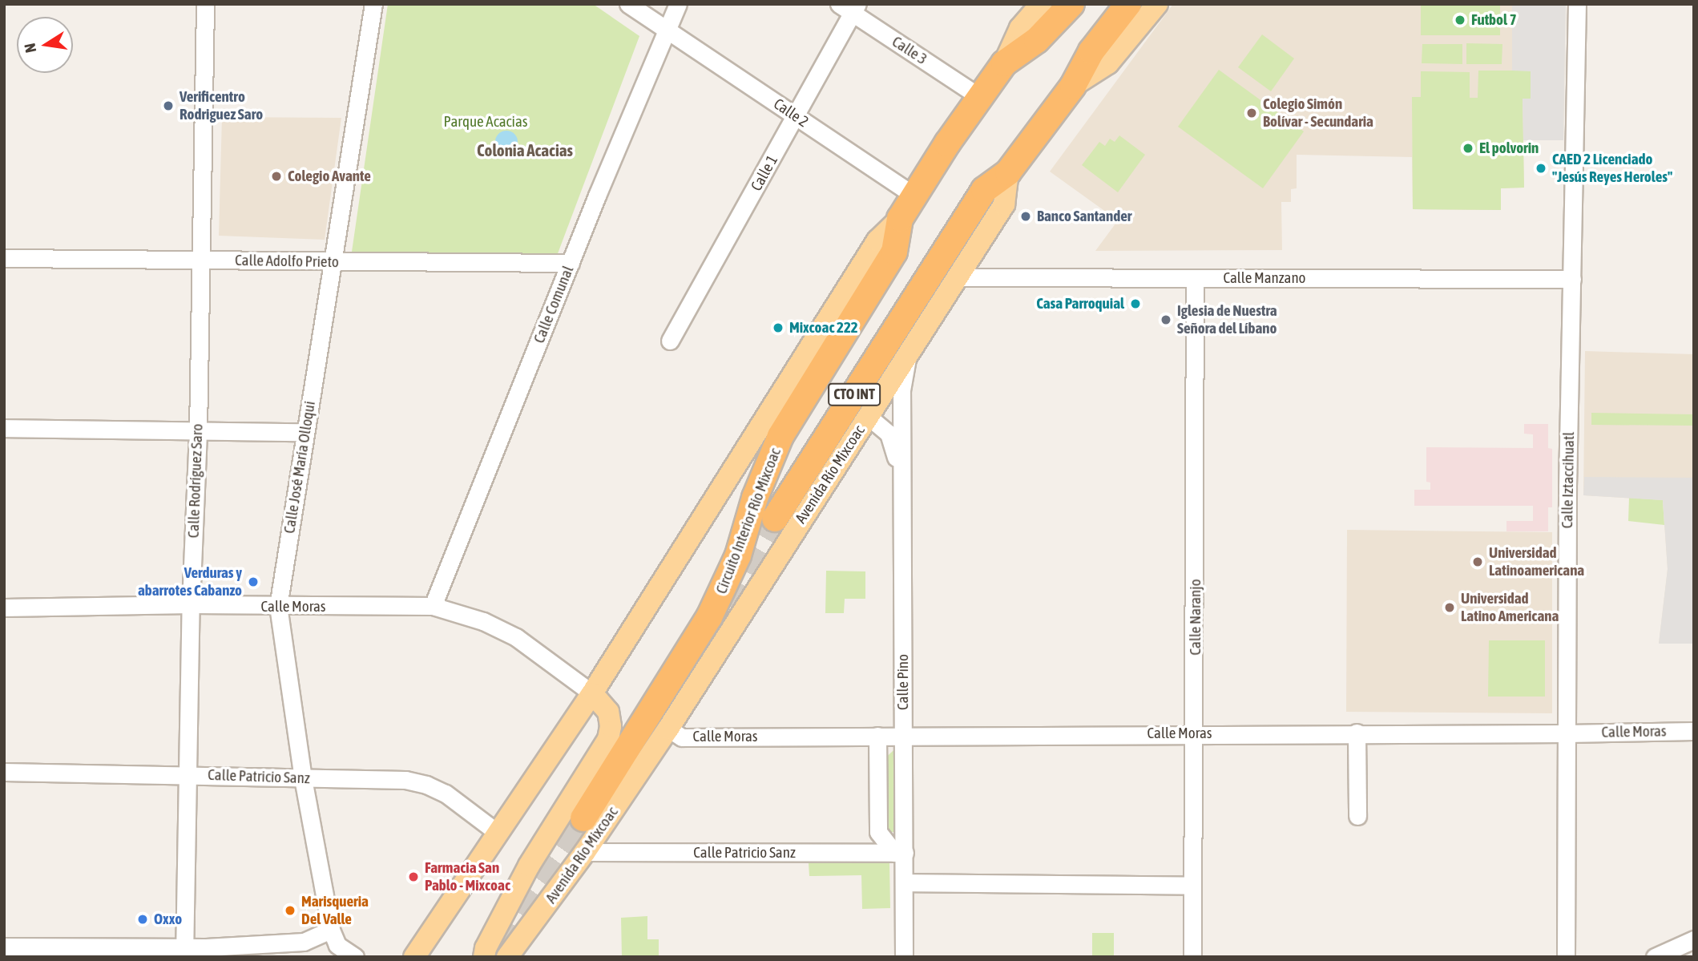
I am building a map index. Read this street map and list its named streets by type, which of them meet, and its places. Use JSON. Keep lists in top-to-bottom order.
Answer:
{
  "streets": {
    "highway": ["CTO INT", "Avenida Río Mixcoac", "Circuito Interior Río Mixcoac"],
    "street": [
      "Calle 3",
      "Calle 2",
      "Calle 1",
      "Calle Adolfo Prieto",
      "Calle Manzano",
      "Calle Comunal",
      "Calle José María Olloqui",
      "Calle Iztaccihuatl",
      "Calle Rodríguez Saro",
      "Calle Moras",
      "Calle Naranjo",
      "Calle Pino",
      "Calle Patricio Sanz"
    ]
  },
  "crossings": [
    ["Calle 3", "Calle 1"],
    ["Calle 3", "CTO INT"],
    ["Calle 2", "Calle 1"],
    ["Calle 2", "Calle Comunal"],
    ["Calle 2", "CTO INT"],
    ["Calle Adolfo Prieto", "Calle Comunal"],
    ["Calle Adolfo Prieto", "Calle José María Olloqui"],
    ["Calle Adolfo Prieto", "Calle Rodríguez Saro"],
    ["Calle Manzano", "Avenida Río Mixcoac"],
    ["Calle Manzano", "Calle Iztaccihuatl"],
    ["Calle Manzano", "Calle Naranjo"],
    ["Calle Comunal", "Calle Moras"],
    ["CTO INT", "Avenida Río Mixcoac"],
    ["CTO INT", "Circuito Interior Río Mixcoac"],
    ["CTO INT", "Calle Moras"],
    ["CTO INT", "Calle Patricio Sanz"],
    ["Calle José María Olloqui", "Calle Moras"],
    ["Calle José María Olloqui", "Calle Patricio Sanz"],
    ["Avenida Río Mixcoac", "Circuito Interior Río Mixcoac"],
    ["Avenida Río Mixcoac", "Calle Moras"],
    ["Avenida Río Mixcoac", "Calle Pino"],
    ["Avenida Río Mixcoac", "Calle Patricio Sanz"],
    ["Calle Iztaccihuatl", "Calle Moras"],
    ["Calle Rodríguez Saro", "Calle Moras"],
    ["Calle Rodríguez Saro", "Calle Patricio Sanz"],
    ["Calle Moras", "Calle Naranjo"],
    ["Calle Moras", "Calle Pino"],
    ["Calle Pino", "Calle Patricio Sanz"]
  ],
  "districts": ["Colonia Acacias"],
  "parks": ["Parque Acacias"],
  "places": [
    "Futbol 7",
    "Verificentro Rodriguez Saro",
    "Colegio Simón Bolívar - Secundaria",
    "El polvorin",
    "CAED 2 Licenciado \"Jesús Reyes Heroles\"",
    "Colegio Avante",
    "Banco Santander",
    "Casa Parroquial",
    "Iglesia de Nuestra Señora del Líbano",
    "Mixcoac 222",
    "Universidad Latinoamericana",
    "Verduras y abarrotes Cabanzo",
    "Universidad Latino Americana",
    "Farmacia San Pablo - Mixcoac",
    "Marisqueria Del Valle",
    "Oxxo"
  ],
  "north": "left"
}
